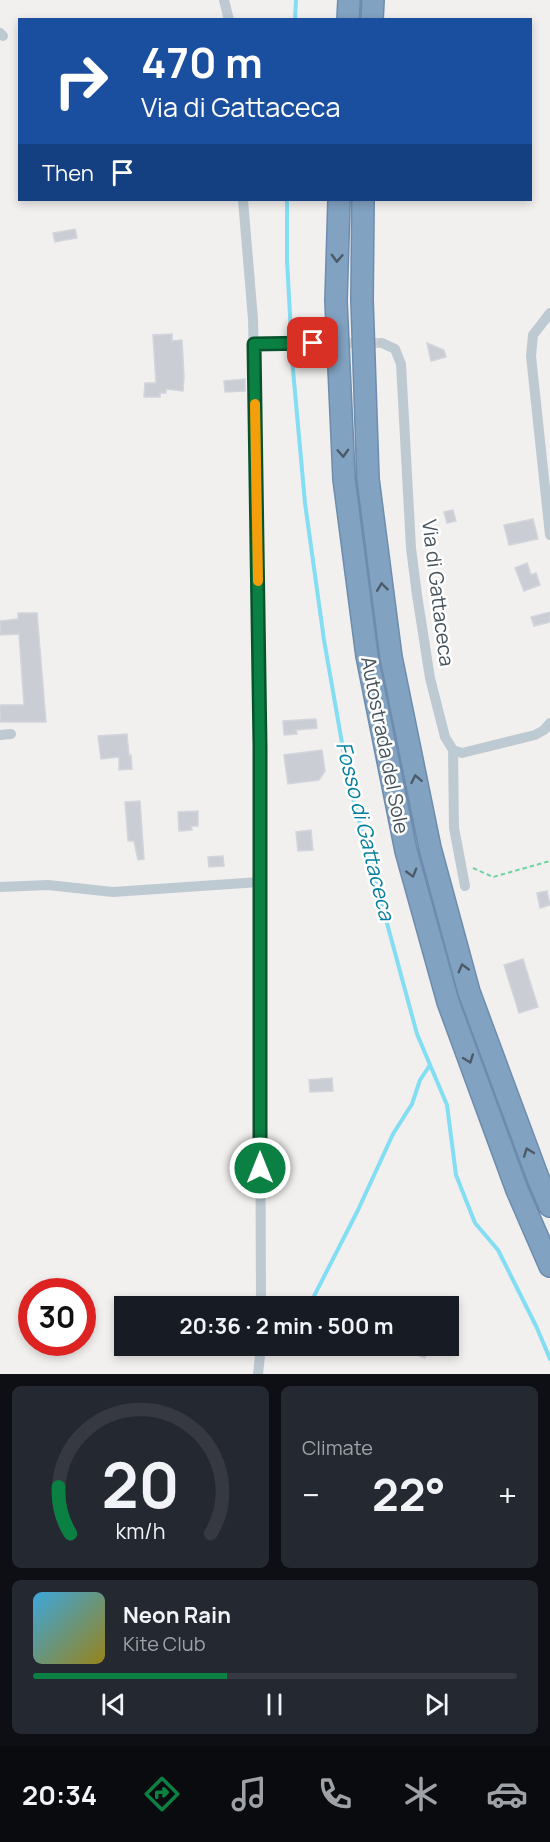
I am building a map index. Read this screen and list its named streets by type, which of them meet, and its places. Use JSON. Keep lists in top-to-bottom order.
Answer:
{
  "streets": {
    "highway": ["Autostrada del Sole"],
    "street": ["Via di Gattaceca"]
  },
  "water": ["Fosso di Gattaceca"],
  "page": {
    "turn": ["470 m", "Via di Gattaceca"],
    "then": "Then",
    "limit": "30",
    "trip": "20:36 · 2 min · 500 m",
    "tile": "Climate",
    "heat": ["−", "22°", "+"],
    "song": ["Neon Rain", "Kite Club"],
    "tabs": "20:34",
    "gauge": ["20", "km/h"]
  }
}
